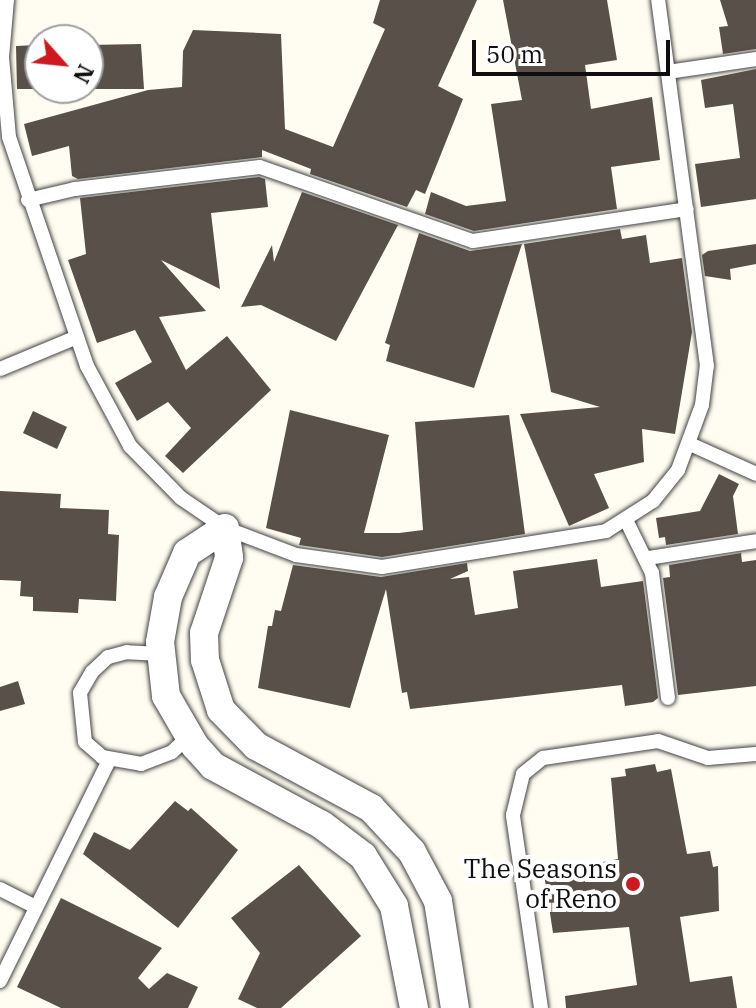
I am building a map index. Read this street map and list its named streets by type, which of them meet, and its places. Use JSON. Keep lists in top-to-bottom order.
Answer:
{
  "places": ["The Seasons of Reno"],
  "scale_bar": "50 m",
  "north": "bottom right"
}
